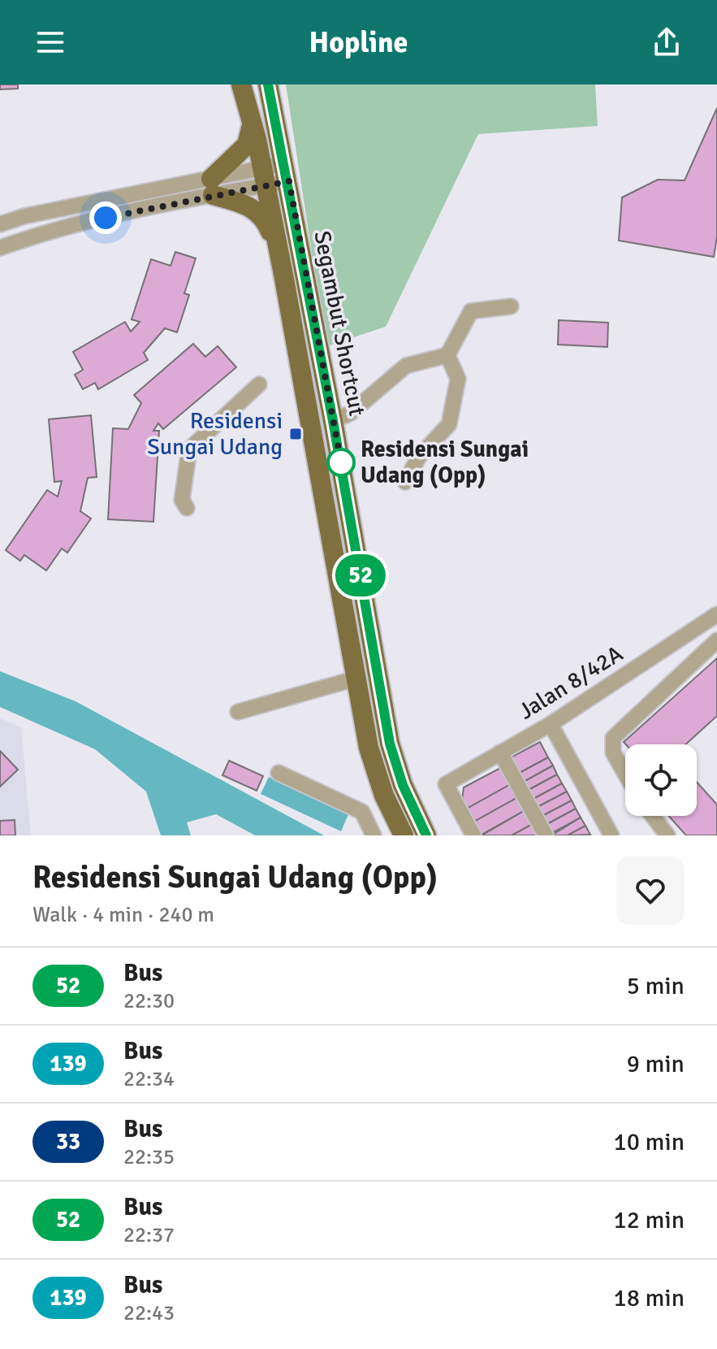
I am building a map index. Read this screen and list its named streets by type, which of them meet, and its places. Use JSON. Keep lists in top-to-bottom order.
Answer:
{
  "streets": {
    "main road": ["Segambut Shortcut"],
    "street": ["Jalan 8/42A"]
  },
  "places": {
    "transit": ["Residensi Sungai Udang"],
    "other": ["Residensi Sungai Udang (Opp)"]
  },
  "lines": ["bus line 52"],
  "page": {
    "header": "Hopline",
    "on_map": "52",
    "heading": ["Residensi Sungai Udang (Opp)", "Walk · 4 min · 240 m"],
    "list": [
      {
        "mark": "52",
        "name": "Bus",
        "note": "22:30",
        "value": "5 min"
      },
      {
        "mark": "139",
        "name": "Bus",
        "note": "22:34",
        "value": "9 min"
      },
      {
        "mark": "33",
        "name": "Bus",
        "note": "22:35",
        "value": "10 min"
      },
      {
        "mark": "52",
        "name": "Bus",
        "note": "22:37",
        "value": "12 min"
      },
      {
        "mark": "139",
        "name": "Bus",
        "note": "22:43",
        "value": "18 min"
      }
    ]
  }
}
